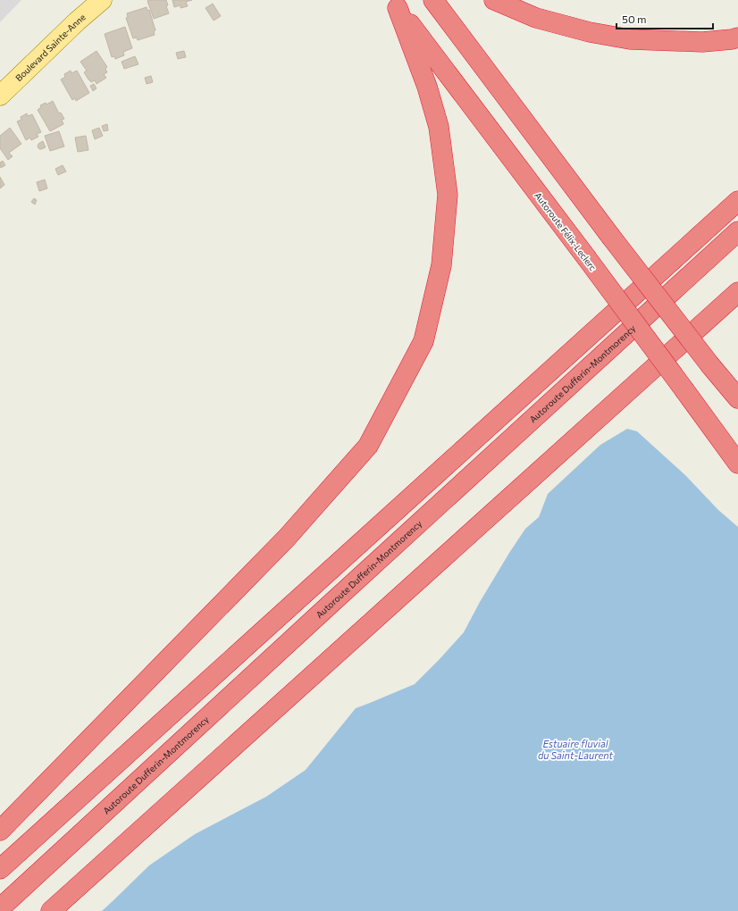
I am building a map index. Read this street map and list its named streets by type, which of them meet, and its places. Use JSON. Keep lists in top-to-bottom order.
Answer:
{
  "streets": {
    "highway": ["Autoroute Félix-Leclerc", "Autoroute Dufferin-Montmorency"],
    "main road": ["Boulevard Sainte-Anne"]
  },
  "water": ["Estuaire fluvial du Saint-Laurent"],
  "scale_bar": "50 m"
}
